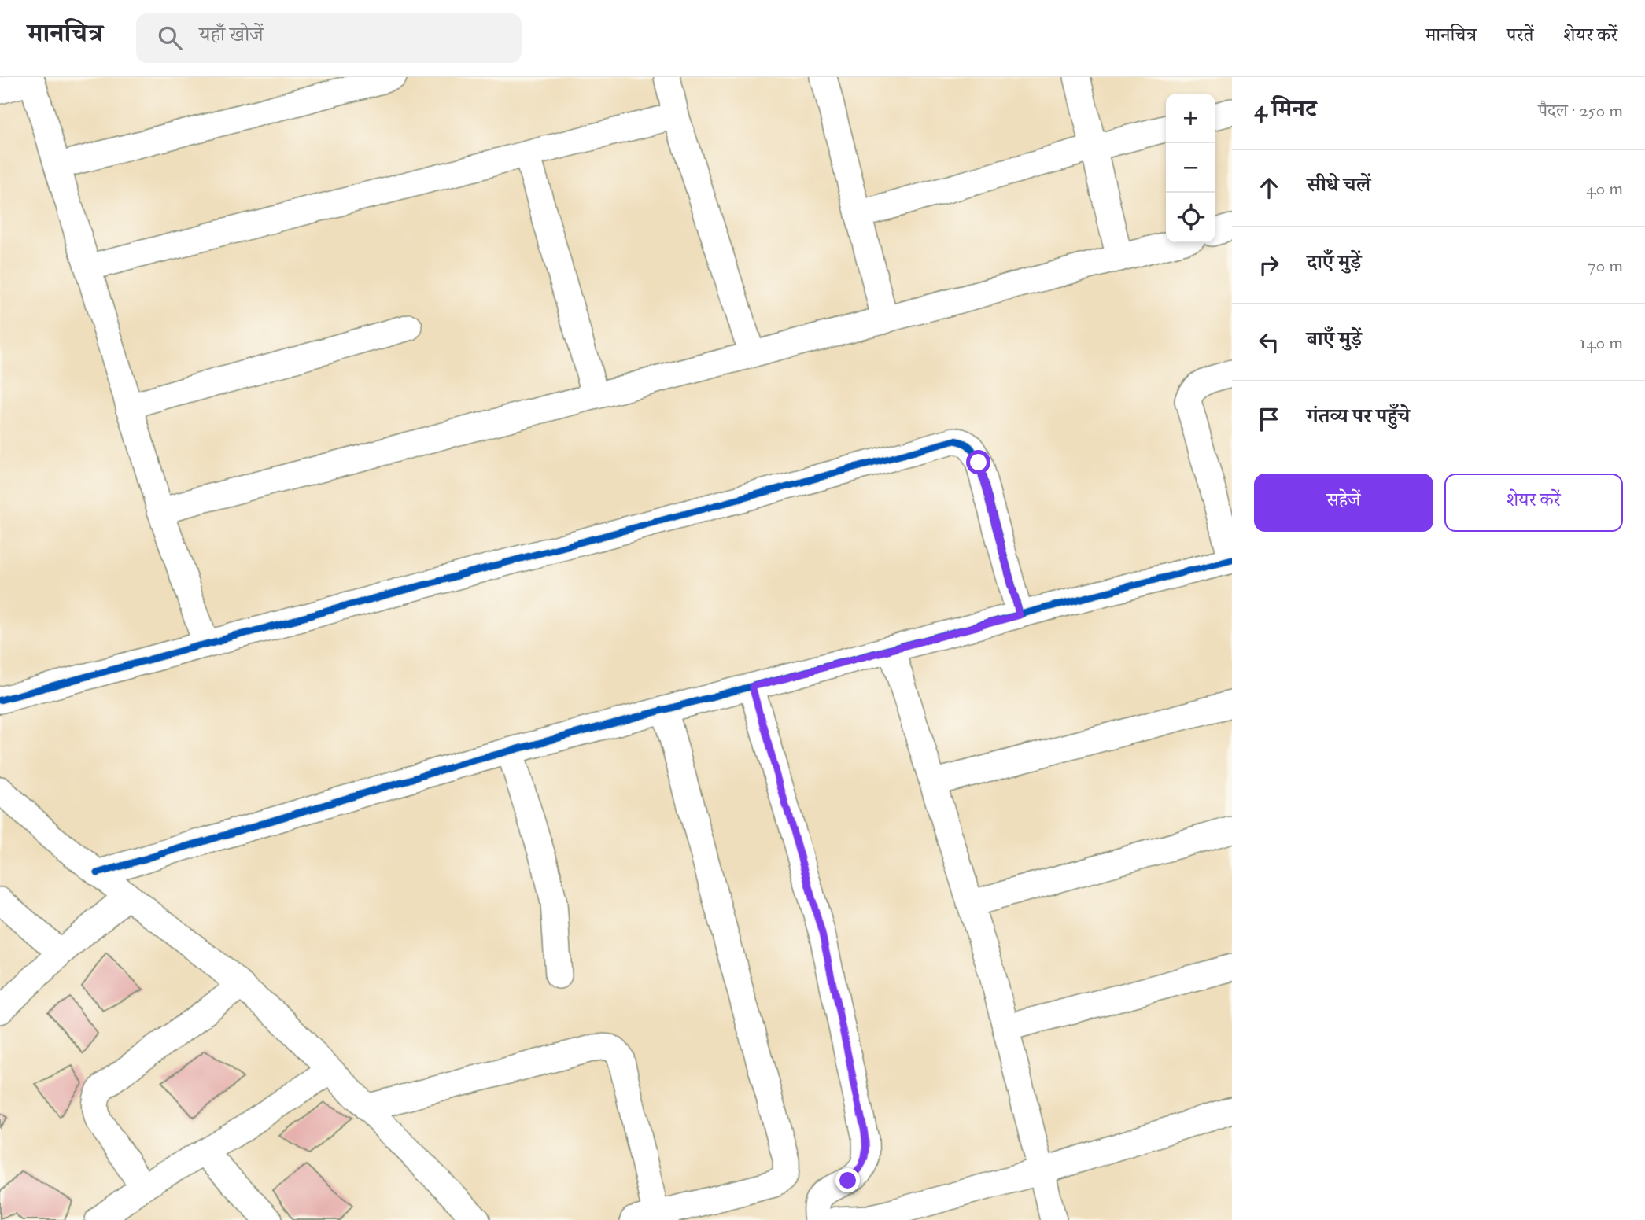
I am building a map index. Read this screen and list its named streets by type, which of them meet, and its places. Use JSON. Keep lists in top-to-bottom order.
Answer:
{
  "page": {
    "header": "मानचित्र",
    "search": "यहाँ खोजें",
    "nav": ["मानचित्र", "परतें", "शेयर करें"],
    "heading": ["4 मिनट", "पैदल · 250 m"],
    "map_buttons": ["+", "−"],
    "list": [
      ["सीधे चलें", "40 m"],
      ["दाएँ मुड़ें", "70 m"],
      ["बाएँ मुड़ें", "140 m"],
      "गंतव्य पर पहुँचे"
    ],
    "buttons": ["सहेजें", "शेयर करें"]
  }
}
